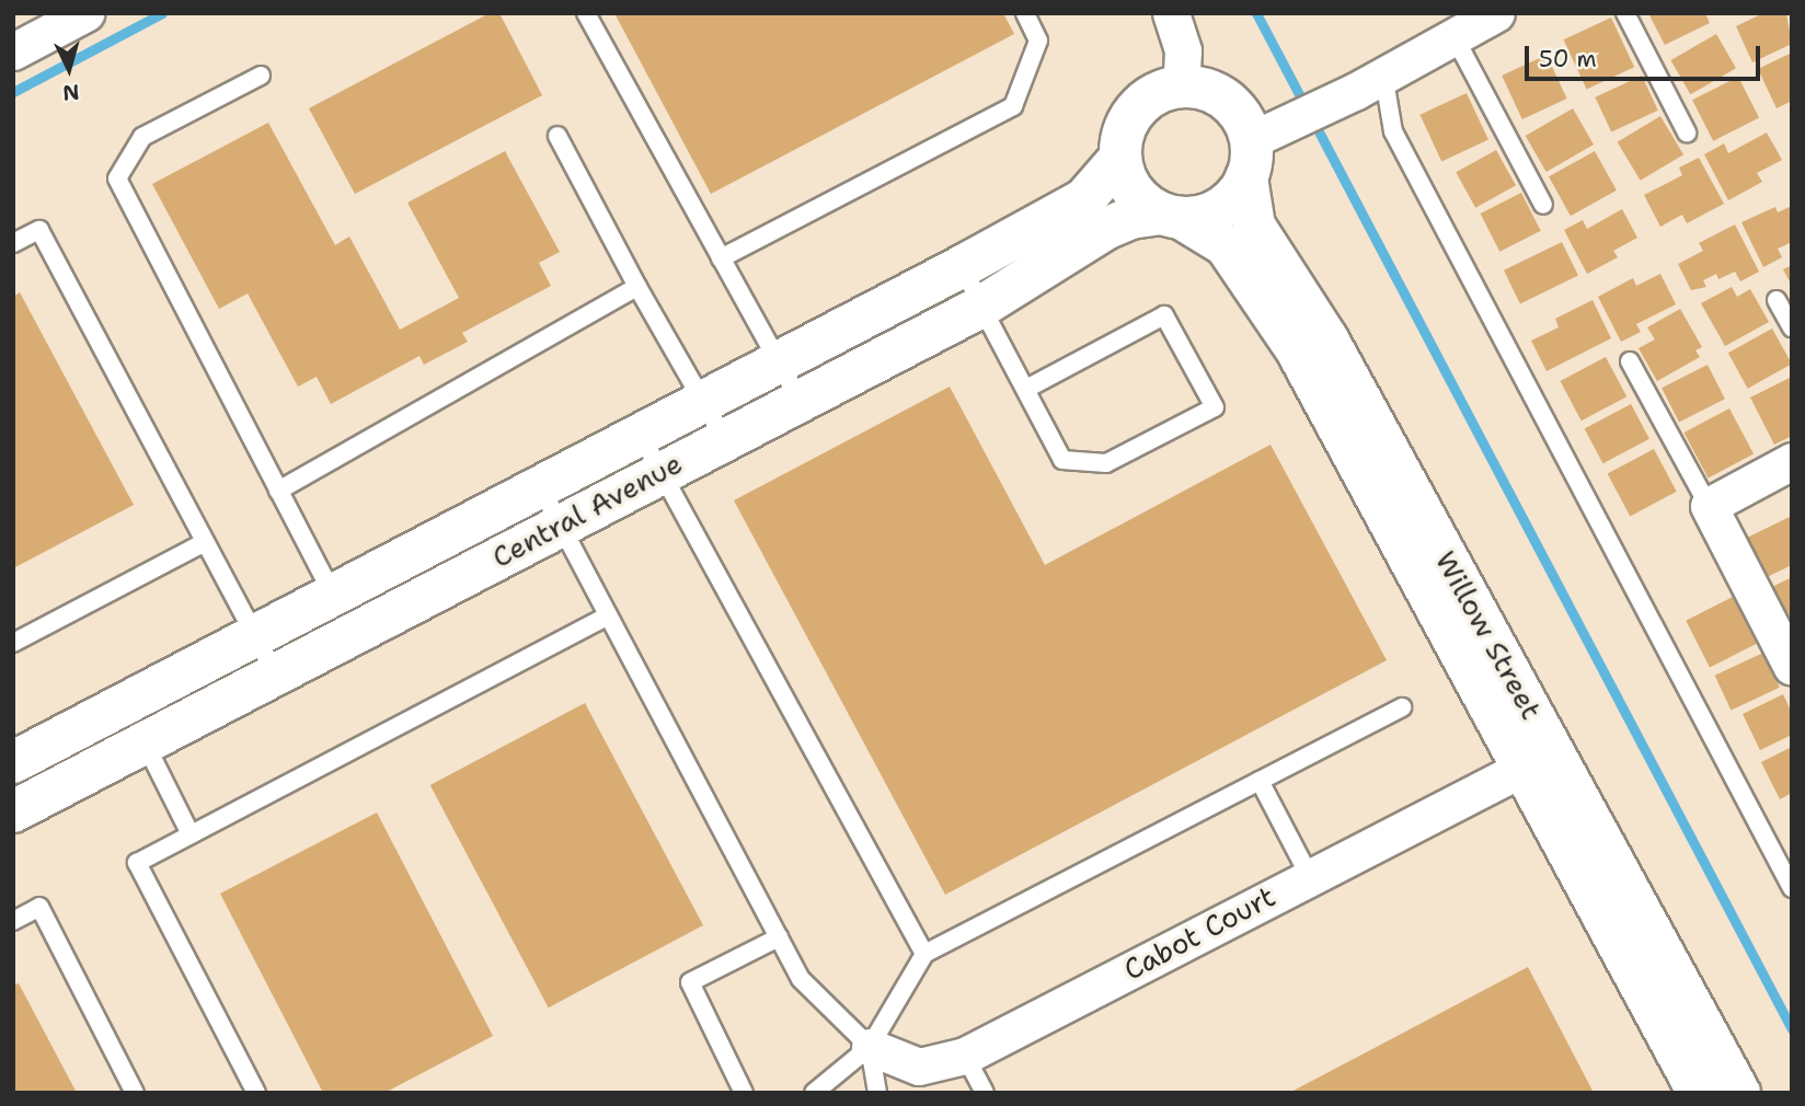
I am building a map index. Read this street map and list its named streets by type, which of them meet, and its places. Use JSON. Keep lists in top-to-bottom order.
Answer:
{
  "streets": {
    "street": ["Central Avenue", "Willow Street", "Cabot Court"]
  },
  "crossings": [
    ["Central Avenue", "Willow Street"],
    ["Willow Street", "Cabot Court"]
  ],
  "scale_bar": "50 m",
  "north": "bottom"
}
